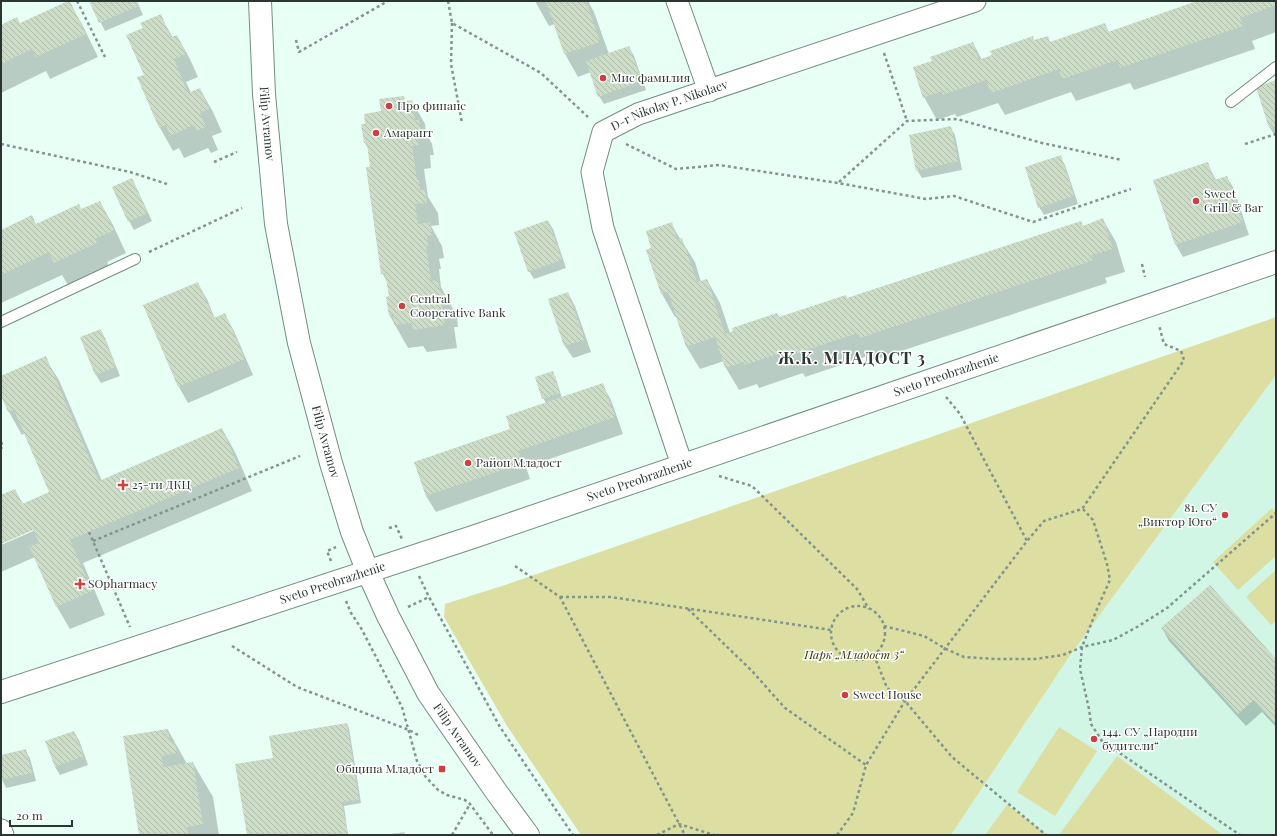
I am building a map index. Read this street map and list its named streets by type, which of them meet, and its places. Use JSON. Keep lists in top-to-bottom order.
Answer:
{
  "streets": {
    "street": ["D-r Nikolay P. Nikolaev", "Filip Avramov", "Sveto Preobrazhenie"]
  },
  "crossings": [
    ["D-r Nikolay P. Nikolaev", "Sveto Preobrazhenie"],
    ["Filip Avramov", "Sveto Preobrazhenie"]
  ],
  "districts": ["Ж.К. МЛАДОСТ 3"],
  "parks": ["Парк „Младост 3“"],
  "places": {
    "other": [
      "Мис фамилия",
      "Про финанс",
      "Амарант",
      "Sweet Grill & Bar",
      "Central Cooperative Bank",
      "Район Младост",
      "81. СУ „Виктор Юго“",
      "Sweet House",
      "144. СУ „Народни будители“"
    ],
    "health": ["25-ти ДКЦ", "SOpharmacy"],
    "transit": ["Община Младост"]
  },
  "scale_bar": "20 m"
}
